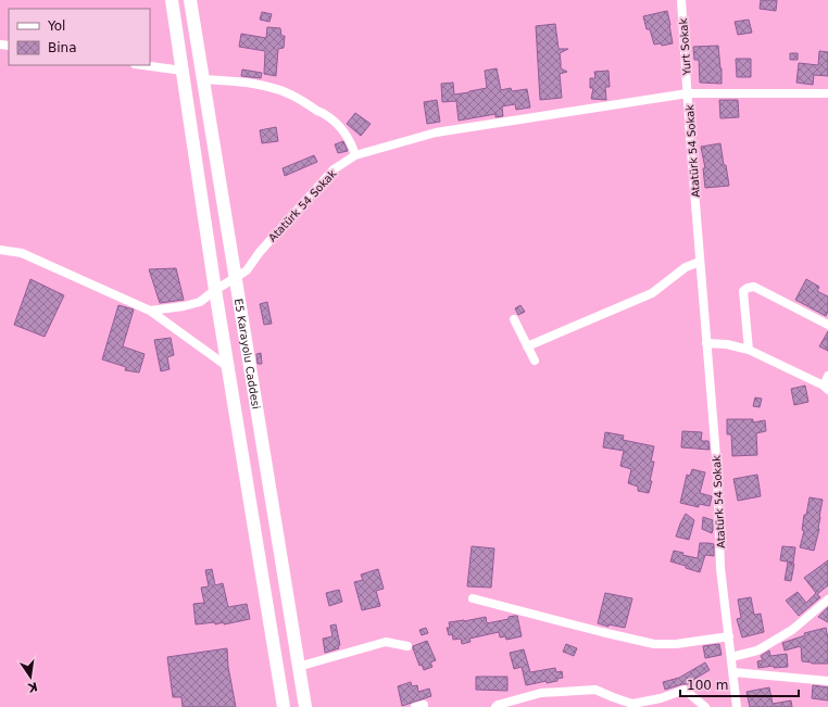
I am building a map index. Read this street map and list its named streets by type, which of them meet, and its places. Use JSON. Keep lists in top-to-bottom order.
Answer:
{
  "streets": {
    "highway": ["E5 Karayolu Caddesi"],
    "street": ["Yurt Sokak", "Atatürk 54 Sokak"]
  },
  "crossings": [
    ["Yurt Sokak", "Atatürk 54 Sokak"],
    ["Atatürk 54 Sokak", "E5 Karayolu Caddesi"]
  ],
  "legend": ["Yol", "Bina"],
  "scale_bar": "100 m",
  "north": "bottom"
}
